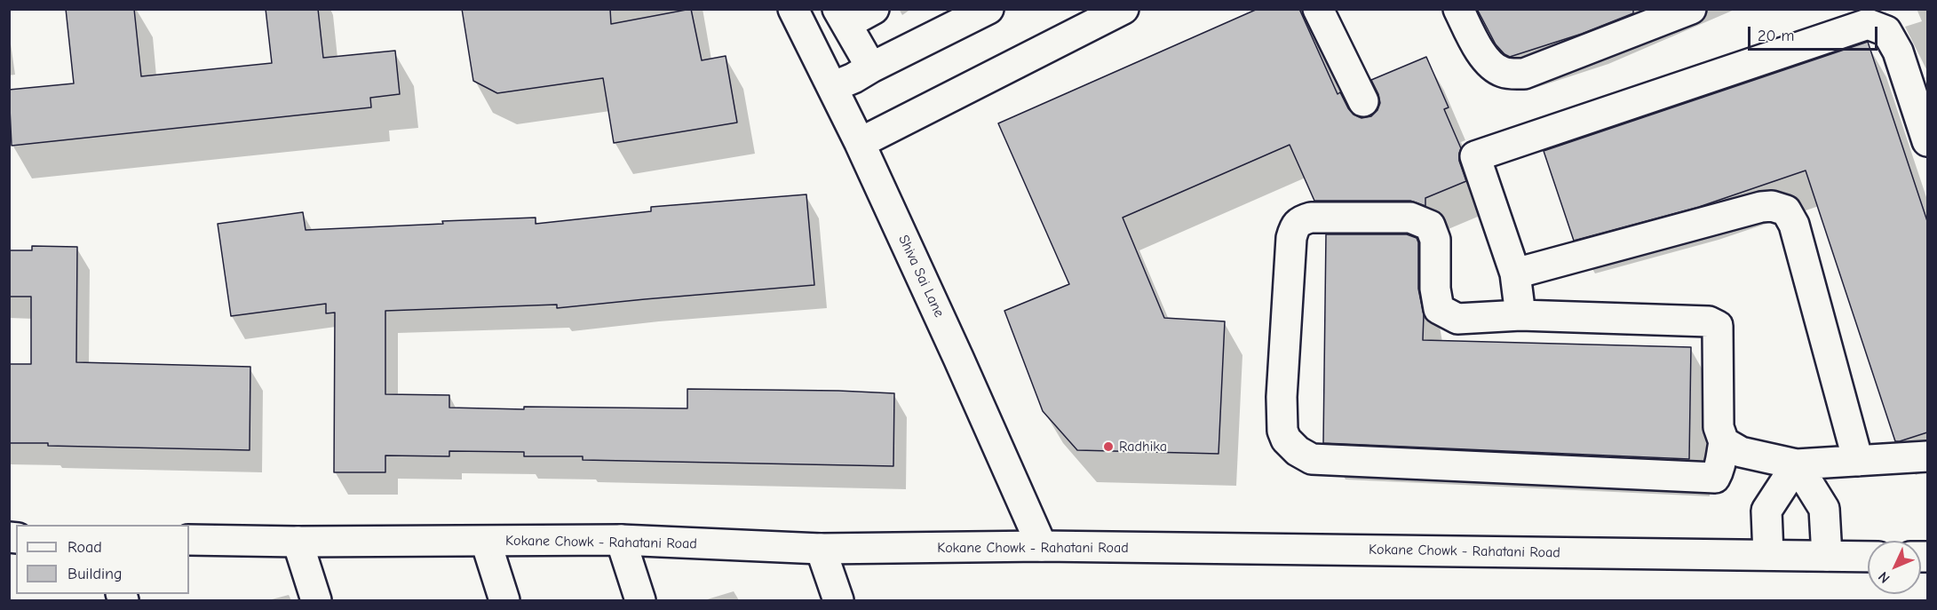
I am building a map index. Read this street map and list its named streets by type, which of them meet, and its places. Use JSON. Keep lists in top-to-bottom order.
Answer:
{
  "streets": {
    "street": ["Shiva Sai Lane", "Kokane Chowk - Rahatani Road"]
  },
  "crossings": [
    ["Shiva Sai Lane", "Kokane Chowk - Rahatani Road"]
  ],
  "places": ["Radhika"],
  "legend": ["Road", "Building"],
  "scale_bar": "20 m",
  "north": "bottom left"
}
